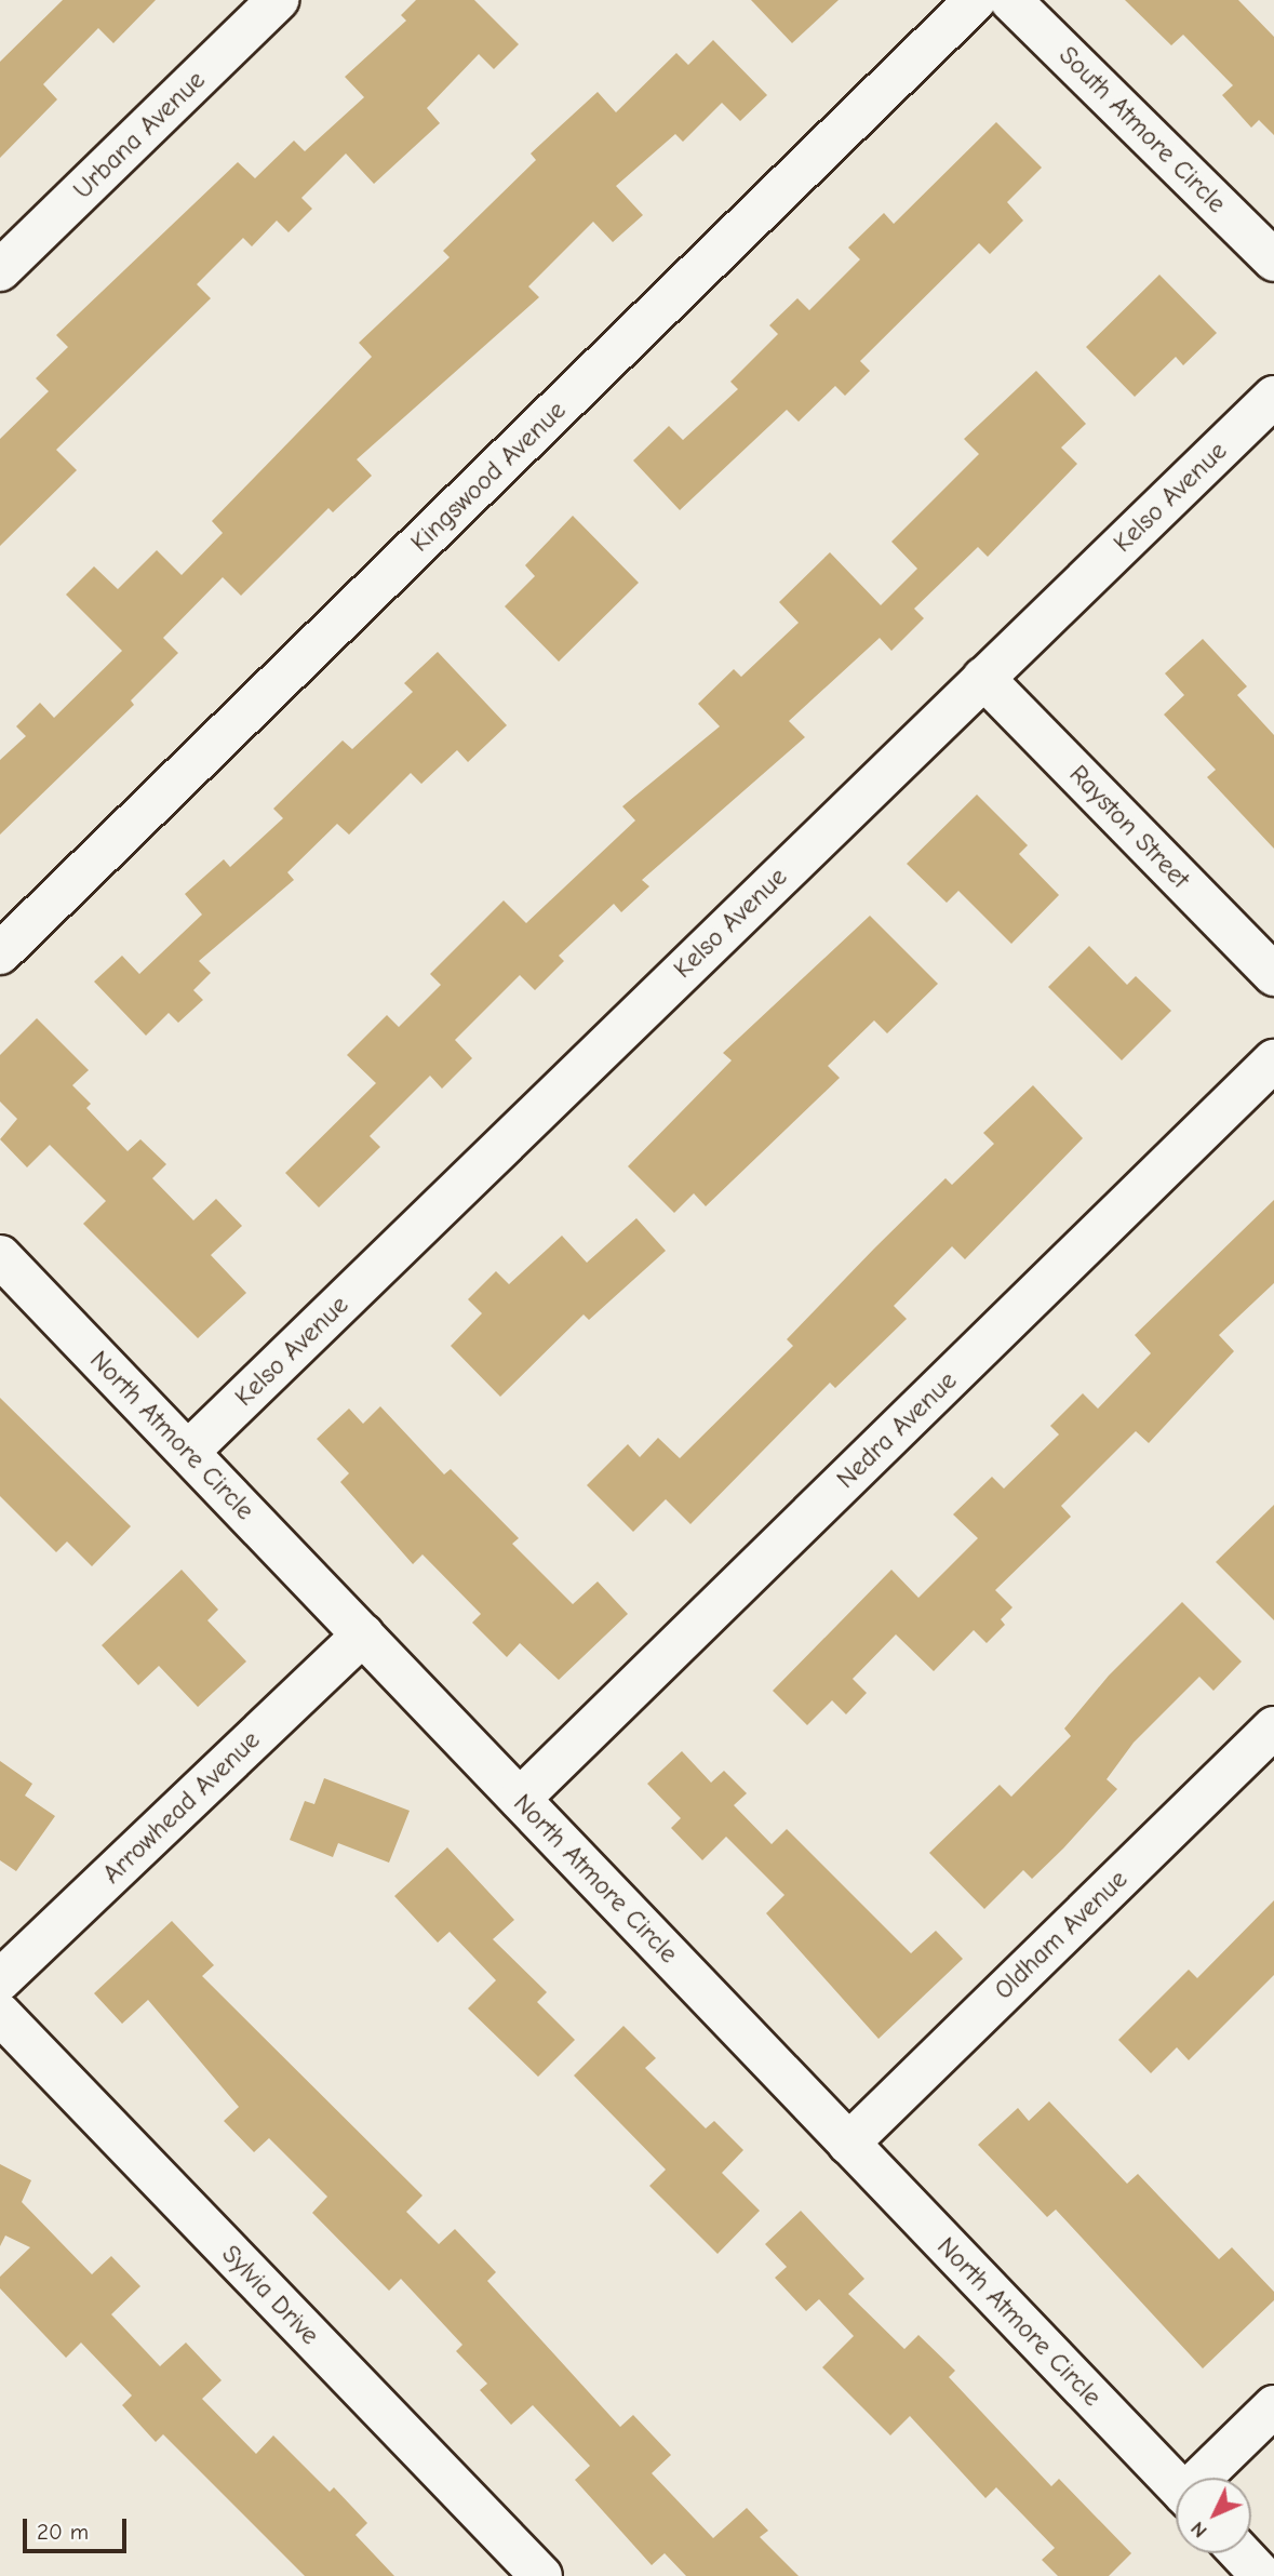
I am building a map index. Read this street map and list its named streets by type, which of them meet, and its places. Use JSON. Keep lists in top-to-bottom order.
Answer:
{
  "streets": {
    "street": [
      "South Atmore Circle",
      "Urbana Avenue",
      "Kingswood Avenue",
      "Kelso Avenue",
      "Rayston Street",
      "Nedra Avenue",
      "North Atmore Circle",
      "Arrowhead Avenue",
      "Oldham Avenue",
      "Sylvia Drive"
    ]
  },
  "crossings": [
    ["Kelso Avenue", "Rayston Street"],
    ["Kelso Avenue", "North Atmore Circle"],
    ["Nedra Avenue", "North Atmore Circle"],
    ["North Atmore Circle", "Arrowhead Avenue"],
    ["North Atmore Circle", "Oldham Avenue"]
  ],
  "scale_bar": "20 m",
  "north": "bottom left"
}
